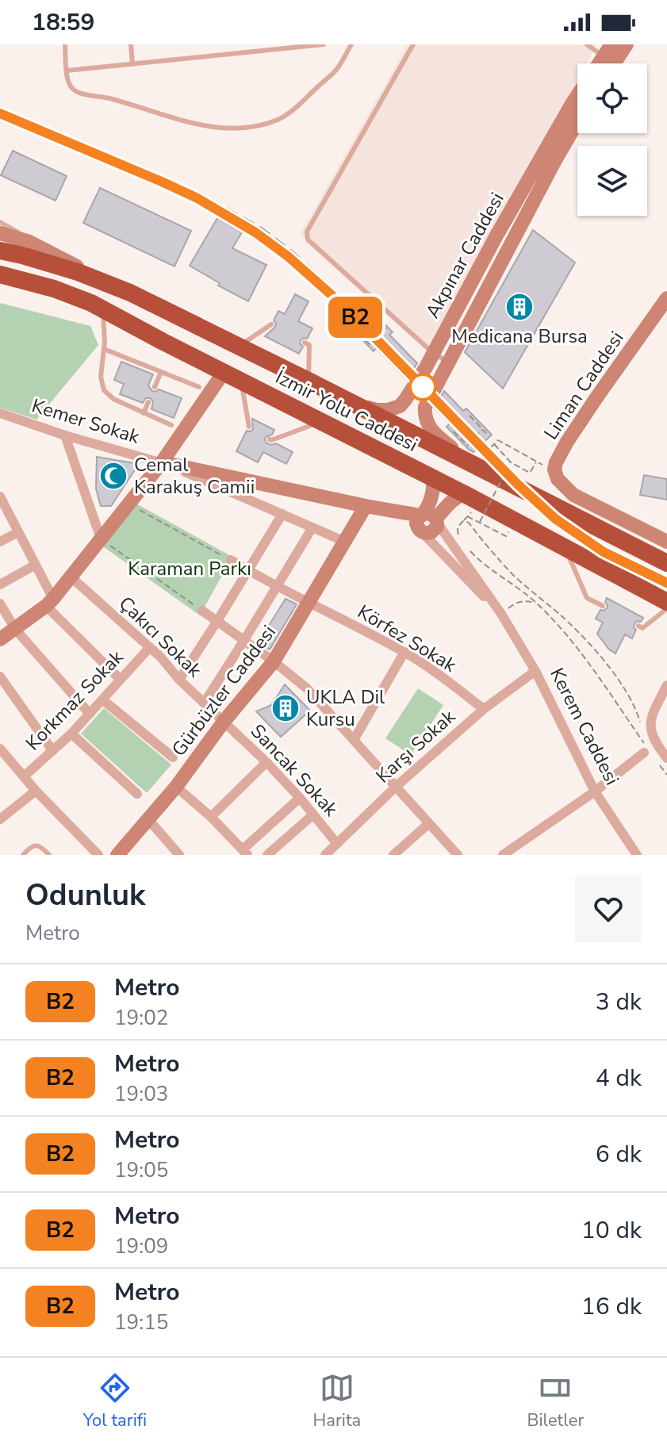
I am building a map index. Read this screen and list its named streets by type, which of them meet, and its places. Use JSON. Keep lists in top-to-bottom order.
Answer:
{
  "streets": {
    "highway": ["İzmir Yolu Caddesi"],
    "street": [
      "Akpınar Caddesi",
      "Liman Caddesi",
      "Kemer Sokak",
      "Çakıcı Sokak",
      "Körfez Sokak",
      "Gürbüzler Caddesi",
      "Korkmaz Sokak",
      "Kerem Caddesi",
      "Karşı Sokak",
      "Sancak Sokak"
    ]
  },
  "crossings": [
    ["Akpınar Caddesi", "İzmir Yolu Caddesi"],
    ["Kemer Sokak", "Gürbüzler Caddesi"],
    ["Çakıcı Sokak", "Gürbüzler Caddesi"],
    ["Çakıcı Sokak", "Korkmaz Sokak"],
    ["Çakıcı Sokak", "Sancak Sokak"],
    ["Körfez Sokak", "Gürbüzler Caddesi"],
    ["Körfez Sokak", "Karşı Sokak"],
    ["Gürbüzler Caddesi", "Sancak Sokak"],
    ["Kerem Caddesi", "Karşı Sokak"],
    ["Karşı Sokak", "Sancak Sokak"]
  ],
  "parks": ["Karaman Parkı"],
  "places": {
    "building": ["Medicana Bursa", "UKLA Dil Kursu"],
    "mosque": ["Cemal Karakuş Camii"]
  },
  "lines": ["metro line B2"],
  "page": {
    "status": "18:59",
    "on_map": "B2",
    "heading": ["Odunluk", "Metro"],
    "list": [
      {
        "mark": "B2",
        "name": "Metro",
        "note": "19:02",
        "value": "3 dk"
      },
      {
        "mark": "B2",
        "name": "Metro",
        "note": "19:03",
        "value": "4 dk"
      },
      {
        "mark": "B2",
        "name": "Metro",
        "note": "19:05",
        "value": "6 dk"
      },
      {
        "mark": "B2",
        "name": "Metro",
        "note": "19:09",
        "value": "10 dk"
      },
      {
        "mark": "B2",
        "name": "Metro",
        "note": "19:15",
        "value": "16 dk"
      }
    ],
    "tabs": ["Yol tarifi", "Harita", "Biletler"]
  }
}
